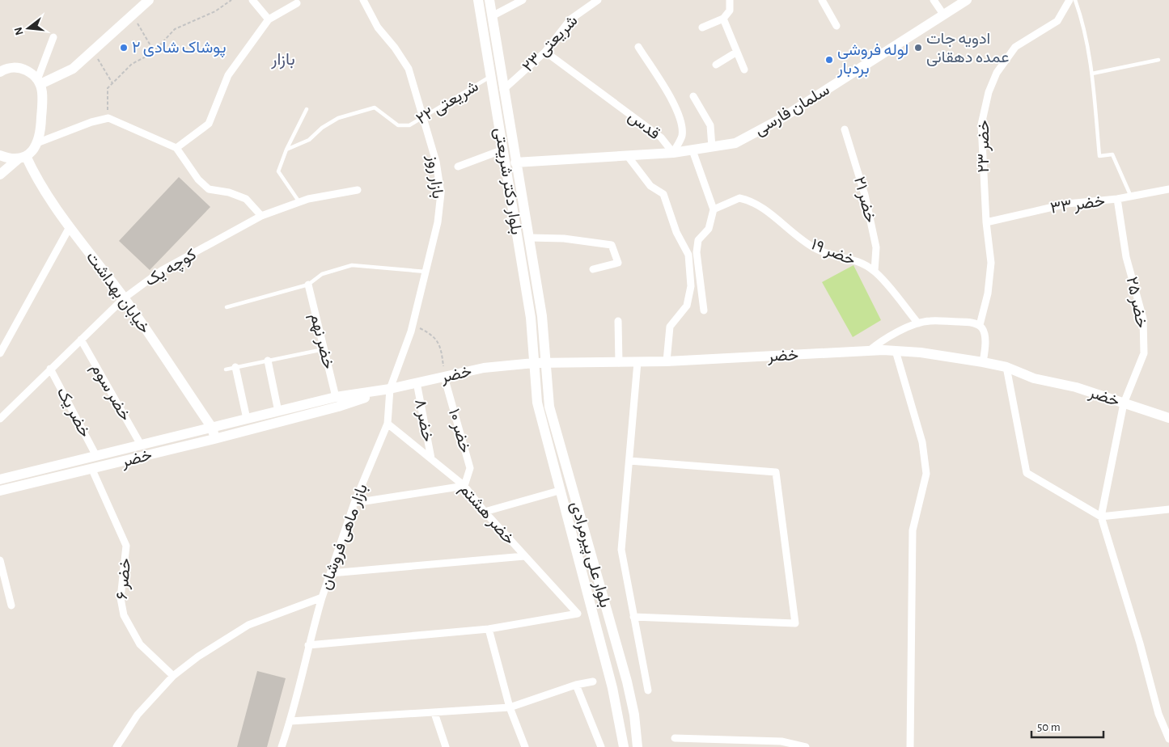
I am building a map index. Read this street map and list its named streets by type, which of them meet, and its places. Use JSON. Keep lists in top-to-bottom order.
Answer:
{
  "streets": {
    "main road": [
      "سلمان فارسی",
      "قدس",
      "بلوار دکتر شریعتی",
      "خیابان بهداشت",
      "خضر",
      "بلوار علی پیرمرادی"
    ],
    "street": [
      "شریعتی ۲۳",
      "خضر ۲۳",
      "بازار روز",
      "خضر ۲۱",
      "خضر ۳۳",
      "خضر ۱۹",
      "کوچه یک",
      "خضر ۲۵",
      "خضر نهم",
      "خضر سوم",
      "خضر یک",
      "خضر ۸",
      "خضر ۱۰",
      "خضر هشتم",
      "بازار ماهی فروشان",
      "خضر ۶"
    ],
    "lane": ["شریعتی ۲۲"]
  },
  "crossings": [
    ["شریعتی ۲۳", "قدس"],
    ["شریعتی ۲۳", "بلوار دکتر شریعتی"],
    ["شریعتی ۲۲", "بازار روز"],
    ["شریعتی ۲۲", "بلوار دکتر شریعتی"],
    ["سلمان فارسی", "قدس"],
    ["خضر ۲۳", "خضر ۳۳"],
    ["بازار روز", "خضر"],
    ["بازار روز", "بازار ماهی فروشان"],
    ["بلوار دکتر شریعتی", "خضر"],
    ["بلوار دکتر شریعتی", "بلوار علی پیرمرادی"],
    ["خضر ۲۱", "خضر ۱۹"],
    ["خضر ۳۳", "خضر ۲۵"],
    ["کوچه یک", "خیابان بهداشت"],
    ["کوچه یک", "خضر سوم"],
    ["کوچه یک", "خضر یک"],
    ["خیابان بهداشت", "خضر"],
    ["خضر ۲۵", "خضر"],
    ["خضر نهم", "خضر"],
    ["خضر", "خضر سوم"],
    ["خضر", "خضر یک"],
    ["خضر", "خضر ۸"],
    ["خضر", "خضر ۱۰"],
    ["خضر", "بازار ماهی فروشان"],
    ["خضر", "بلوار علی پیرمرادی"],
    ["خضر", "خضر ۶"],
    ["خضر ۸", "خضر هشتم"],
    ["خضر ۱۰", "خضر هشتم"],
    ["خضر هشتم", "بازار ماهی فروشان"],
    ["بازار ماهی فروشان", "خضر ۶"]
  ],
  "districts": ["بازار"],
  "places": ["پوشاک شادی ۲", "ادویه جات‌ عمده ‌دهقانی", "لوله فروشی بردبار"],
  "scale_bar": "50 m",
  "north": "left"
}
